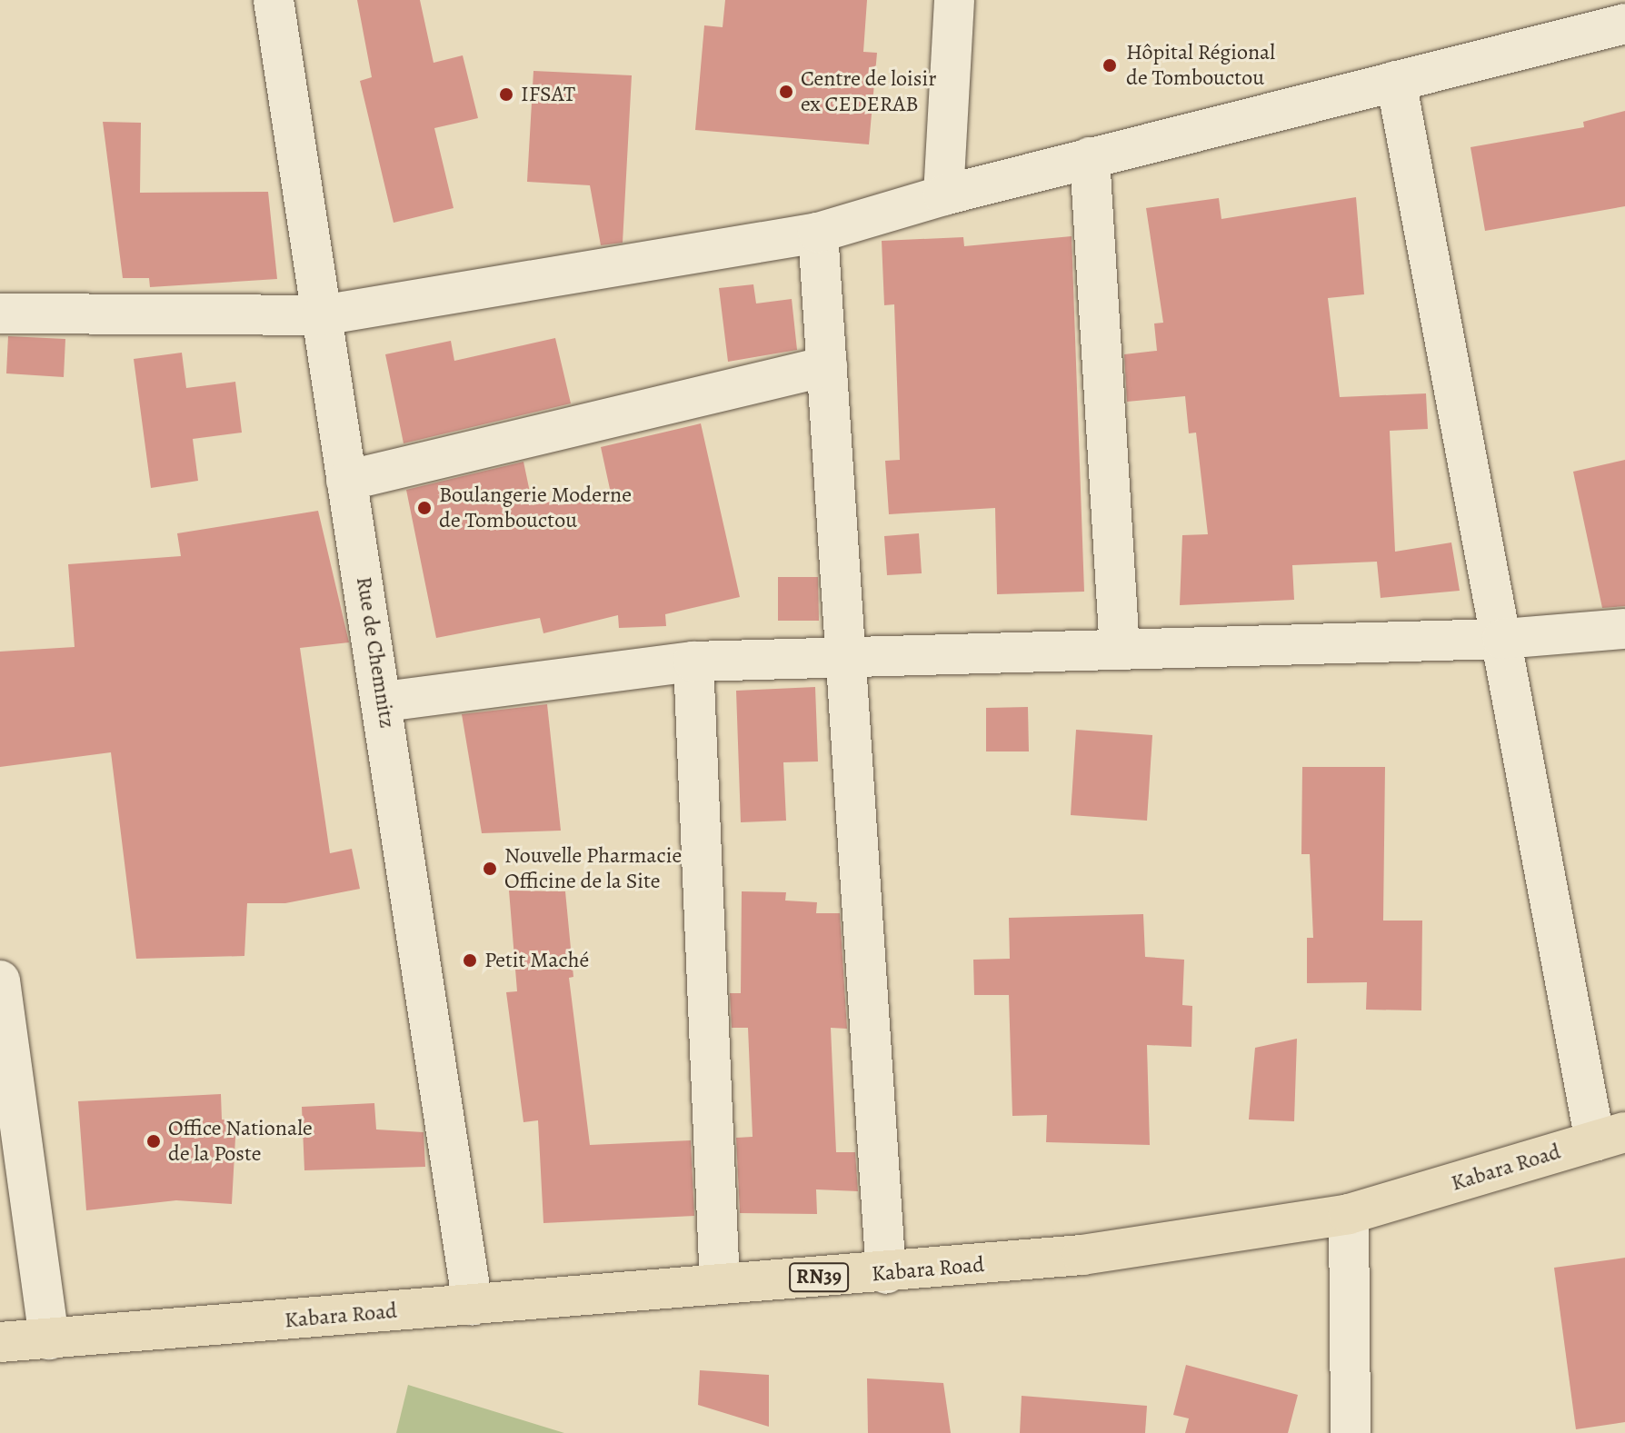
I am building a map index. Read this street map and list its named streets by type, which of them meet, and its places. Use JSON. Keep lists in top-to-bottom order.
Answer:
{
  "streets": {
    "main road": ["Kabara Road", "RN39"],
    "street": ["Rue de Chemnitz"]
  },
  "crossings": [
    ["Rue de Chemnitz", "Kabara Road"]
  ],
  "places": [
    "Hôpital Régional de Tombouctou",
    "Centre de loisir ex CEDERAB",
    "IFSAT",
    "Boulangerie Moderne de Tombouctou",
    "Nouvelle Pharmacie Officine de la Site",
    "Petit Maché",
    "Office Nationale de la Poste"
  ]
}
